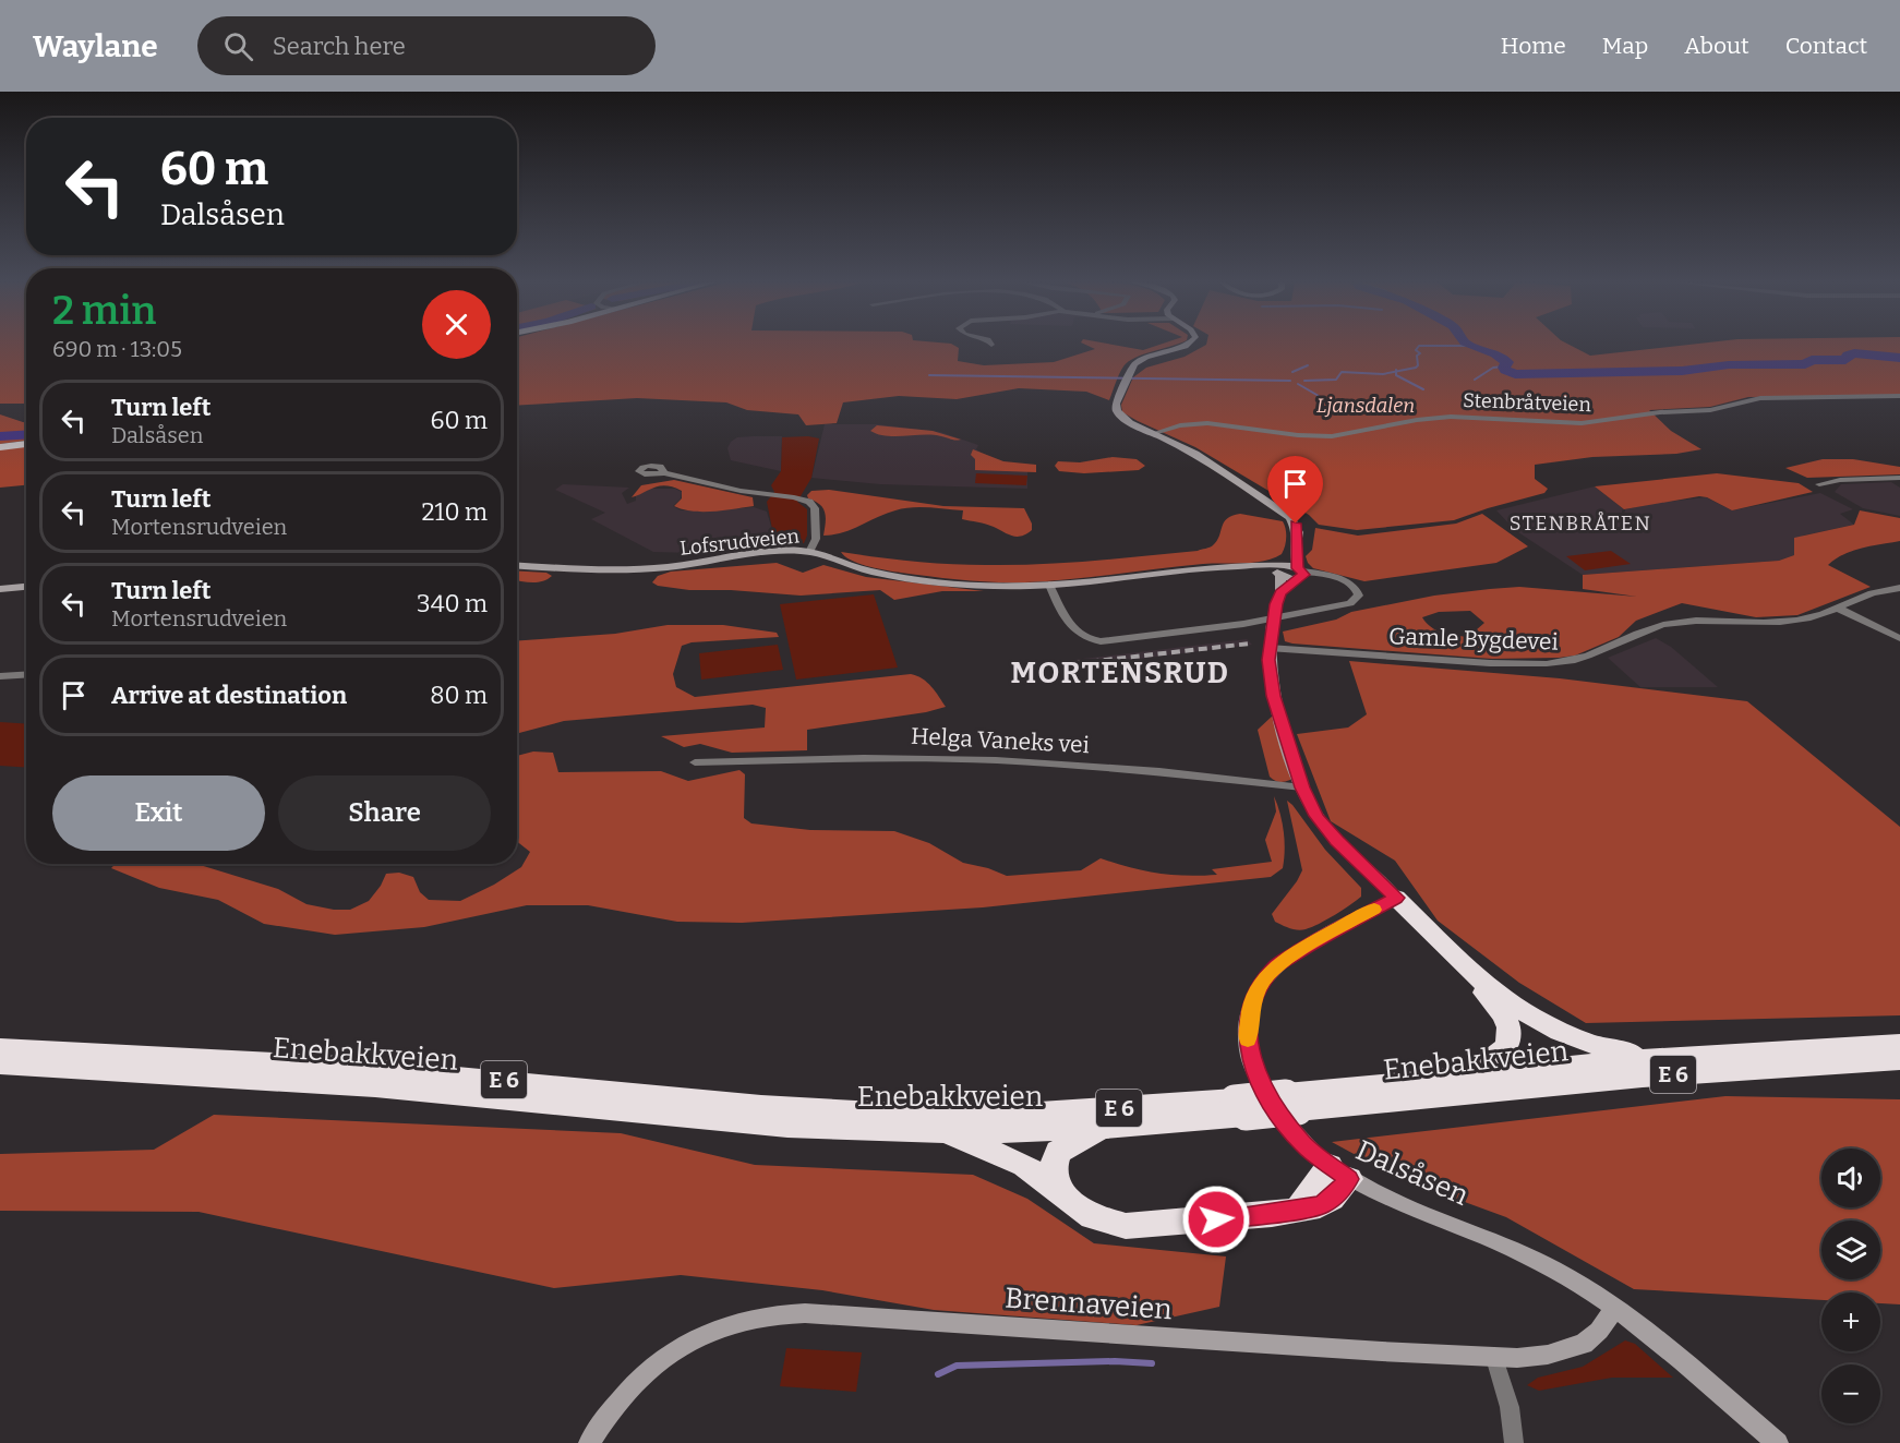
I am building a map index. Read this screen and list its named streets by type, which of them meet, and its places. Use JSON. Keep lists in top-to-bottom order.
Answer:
{
  "streets": {
    "highway": ["Enebakkveien", "E 6"],
    "street": [
      "Stenbråtveien",
      "Lofsrudveien",
      "Gamle Bygdevei",
      "Helga Vaneks vei",
      "Dalsåsen",
      "Brennaveien"
    ]
  },
  "crossings": [
    ["Enebakkveien", "E 6"],
    ["E 6", "Dalsåsen"],
    ["Dalsåsen", "Brennaveien"]
  ],
  "districts": ["STENBRÅTEN", "MORTENSRUD"],
  "parks": ["Ljansdalen"],
  "page": {
    "header": "Waylane",
    "search": "Search here",
    "nav": [
      "Home",
      "Map",
      "About",
      "Contact"
    ],
    "turn": ["60 m", "Dalsåsen"],
    "heading": ["2 min", "690 m · 13:05"],
    "list": [
      {
        "name": "Turn left",
        "note": "Dalsåsen",
        "value": "60 m"
      },
      {
        "name": "Turn left",
        "note": "Mortensrudveien",
        "value": "210 m"
      },
      {
        "name": "Turn left",
        "note": "Mortensrudveien",
        "value": "340 m"
      },
      {
        "name": "Arrive at destination",
        "value": "80 m"
      }
    ],
    "buttons": ["Exit", "Share"],
    "map_buttons": ["+", "−"]
  }
}
